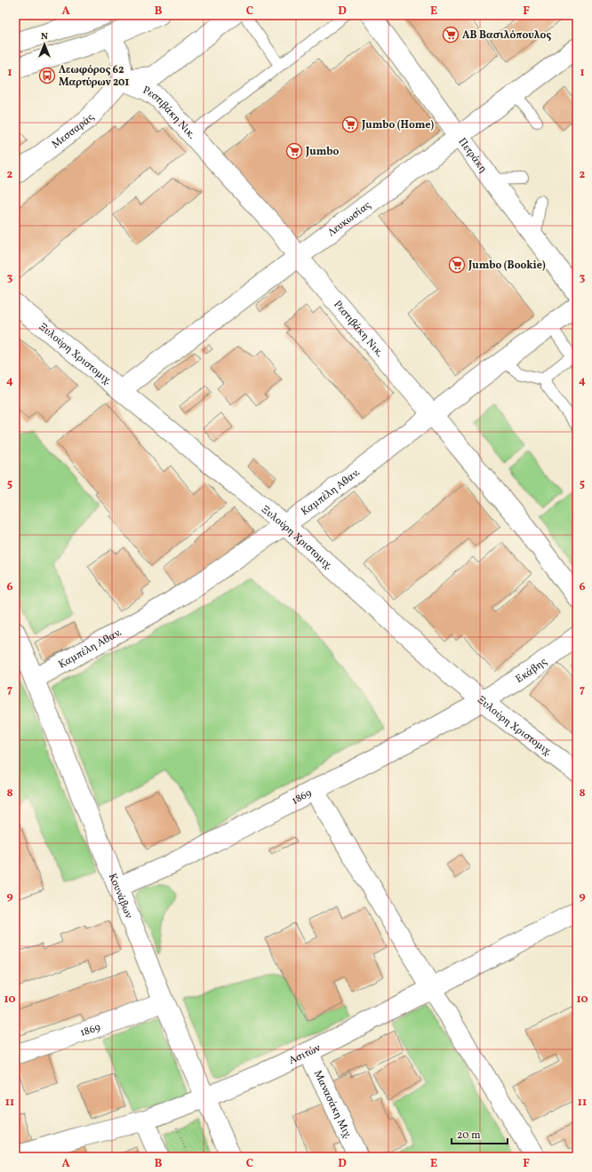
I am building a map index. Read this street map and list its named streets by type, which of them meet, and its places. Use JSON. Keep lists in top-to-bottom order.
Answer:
{
  "streets": {
    "street": [
      "Ρεστιβάκη Νικ.",
      "Μεσσαράς",
      "Πετράκη",
      "Λευκωσίας",
      "Ξυλούρη Χριστομιχ.",
      "Καμπέλη Αθαν.",
      "Εκάβης",
      "1869",
      "Κουνάβων",
      "Ασιτών",
      "Μανασάκη Μιχ."
    ]
  },
  "crossings": [
    ["Ρεστιβάκη Νικ.", "Μεσσαράς"],
    ["Ρεστιβάκη Νικ.", "Λευκωσίας"],
    ["Ρεστιβάκη Νικ.", "Καμπέλη Αθαν."],
    ["Πετράκη", "Λευκωσίας"],
    ["Λευκωσίας", "Ξυλούρη Χριστομιχ."],
    ["Ξυλούρη Χριστομιχ.", "Καμπέλη Αθαν."],
    ["Ξυλούρη Χριστομιχ.", "Εκάβης"],
    ["Ξυλούρη Χριστομιχ.", "1869"],
    ["Καμπέλη Αθαν.", "Κουνάβων"],
    ["Εκάβης", "1869"],
    ["1869", "Κουνάβων"],
    ["Κουνάβων", "Ασιτών"],
    ["Ασιτών", "Μανασάκη Μιχ."]
  ],
  "places": {
    "supermarket": [
      "ΑΒ Βασιλόπουλος",
      "Jumbo (Home)",
      "Jumbo",
      "Jumbo (Bookie)"
    ],
    "bus stop": ["Λεωφόρος 62 Μαρτύρων 201"]
  },
  "scale_bar": "20 m",
  "north": "top",
  "grid": {
    "columns": [
      "A",
      "B",
      "C",
      "D",
      "E",
      "F"
    ],
    "rows": [
      "1",
      "2",
      "3",
      "4",
      "5",
      "6",
      "7",
      "8",
      "9",
      "10",
      "11"
    ]
  }
}
